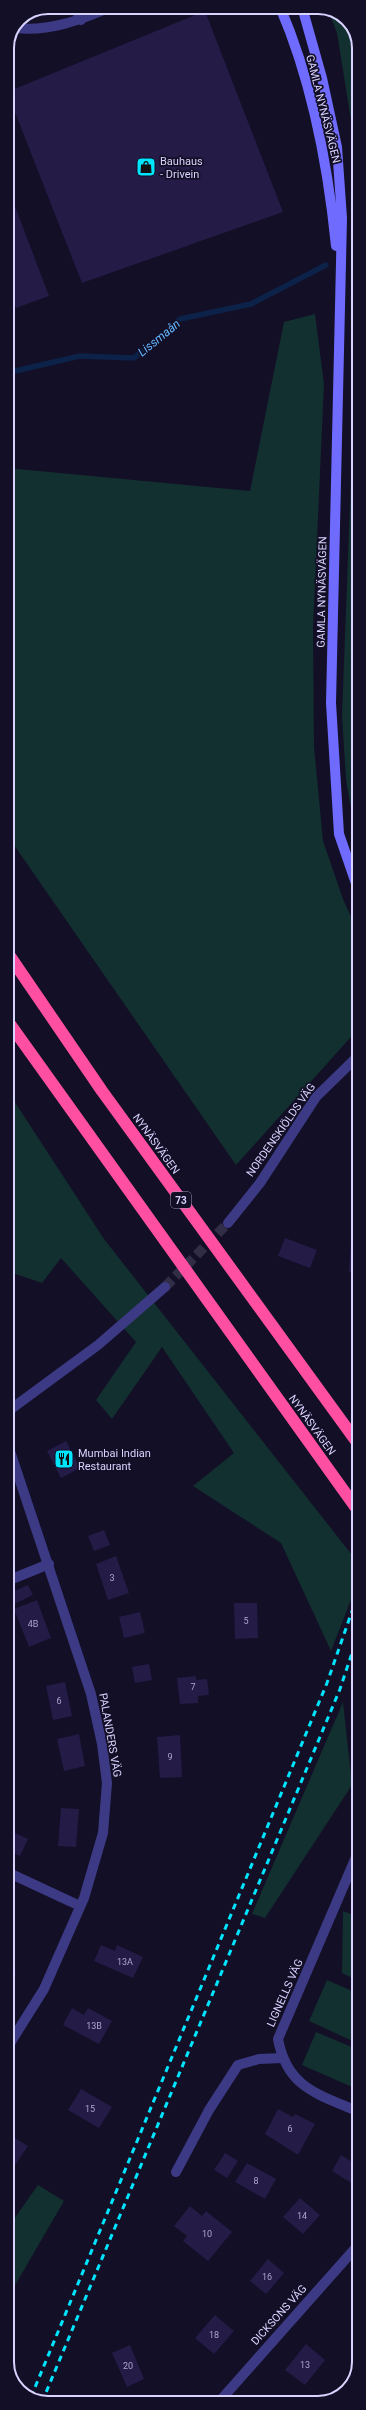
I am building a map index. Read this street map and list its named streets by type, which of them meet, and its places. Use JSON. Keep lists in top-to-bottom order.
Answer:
{
  "streets": {
    "highway": ["NYNÄSVÄGEN", "73"],
    "street": [
      "GAMLA NYNÄSVÄGEN",
      "NORDENSKIÖLDS VÄG",
      "PALANDERS VÄG",
      "LIGNELLS VÄG",
      "DICKSONS VÄG"
    ]
  },
  "water": ["Lissmaån"],
  "places": {
    "shop": ["Bauhaus - Drivein"],
    "restaurant": ["Mumbai Indian Restaurant"]
  },
  "house_numbers": [
    "3",
    "5",
    "4B",
    "7",
    "6",
    "9",
    "13A",
    "13B",
    "15",
    "6",
    "8",
    "14",
    "10",
    "16",
    "18",
    "13",
    "20"
  ]
}
